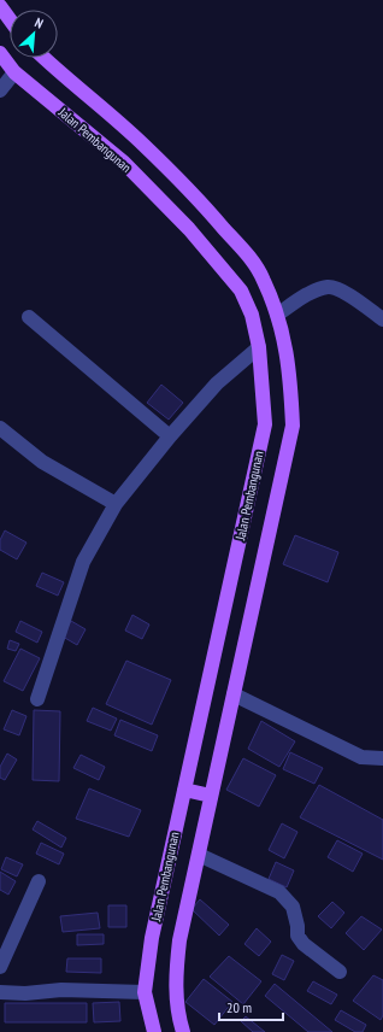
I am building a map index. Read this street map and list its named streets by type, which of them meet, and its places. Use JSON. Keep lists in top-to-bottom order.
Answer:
{
  "streets": {
    "main road": ["Jalan Pembangunan"]
  },
  "scale_bar": "20 m",
  "north": "top right"
}
